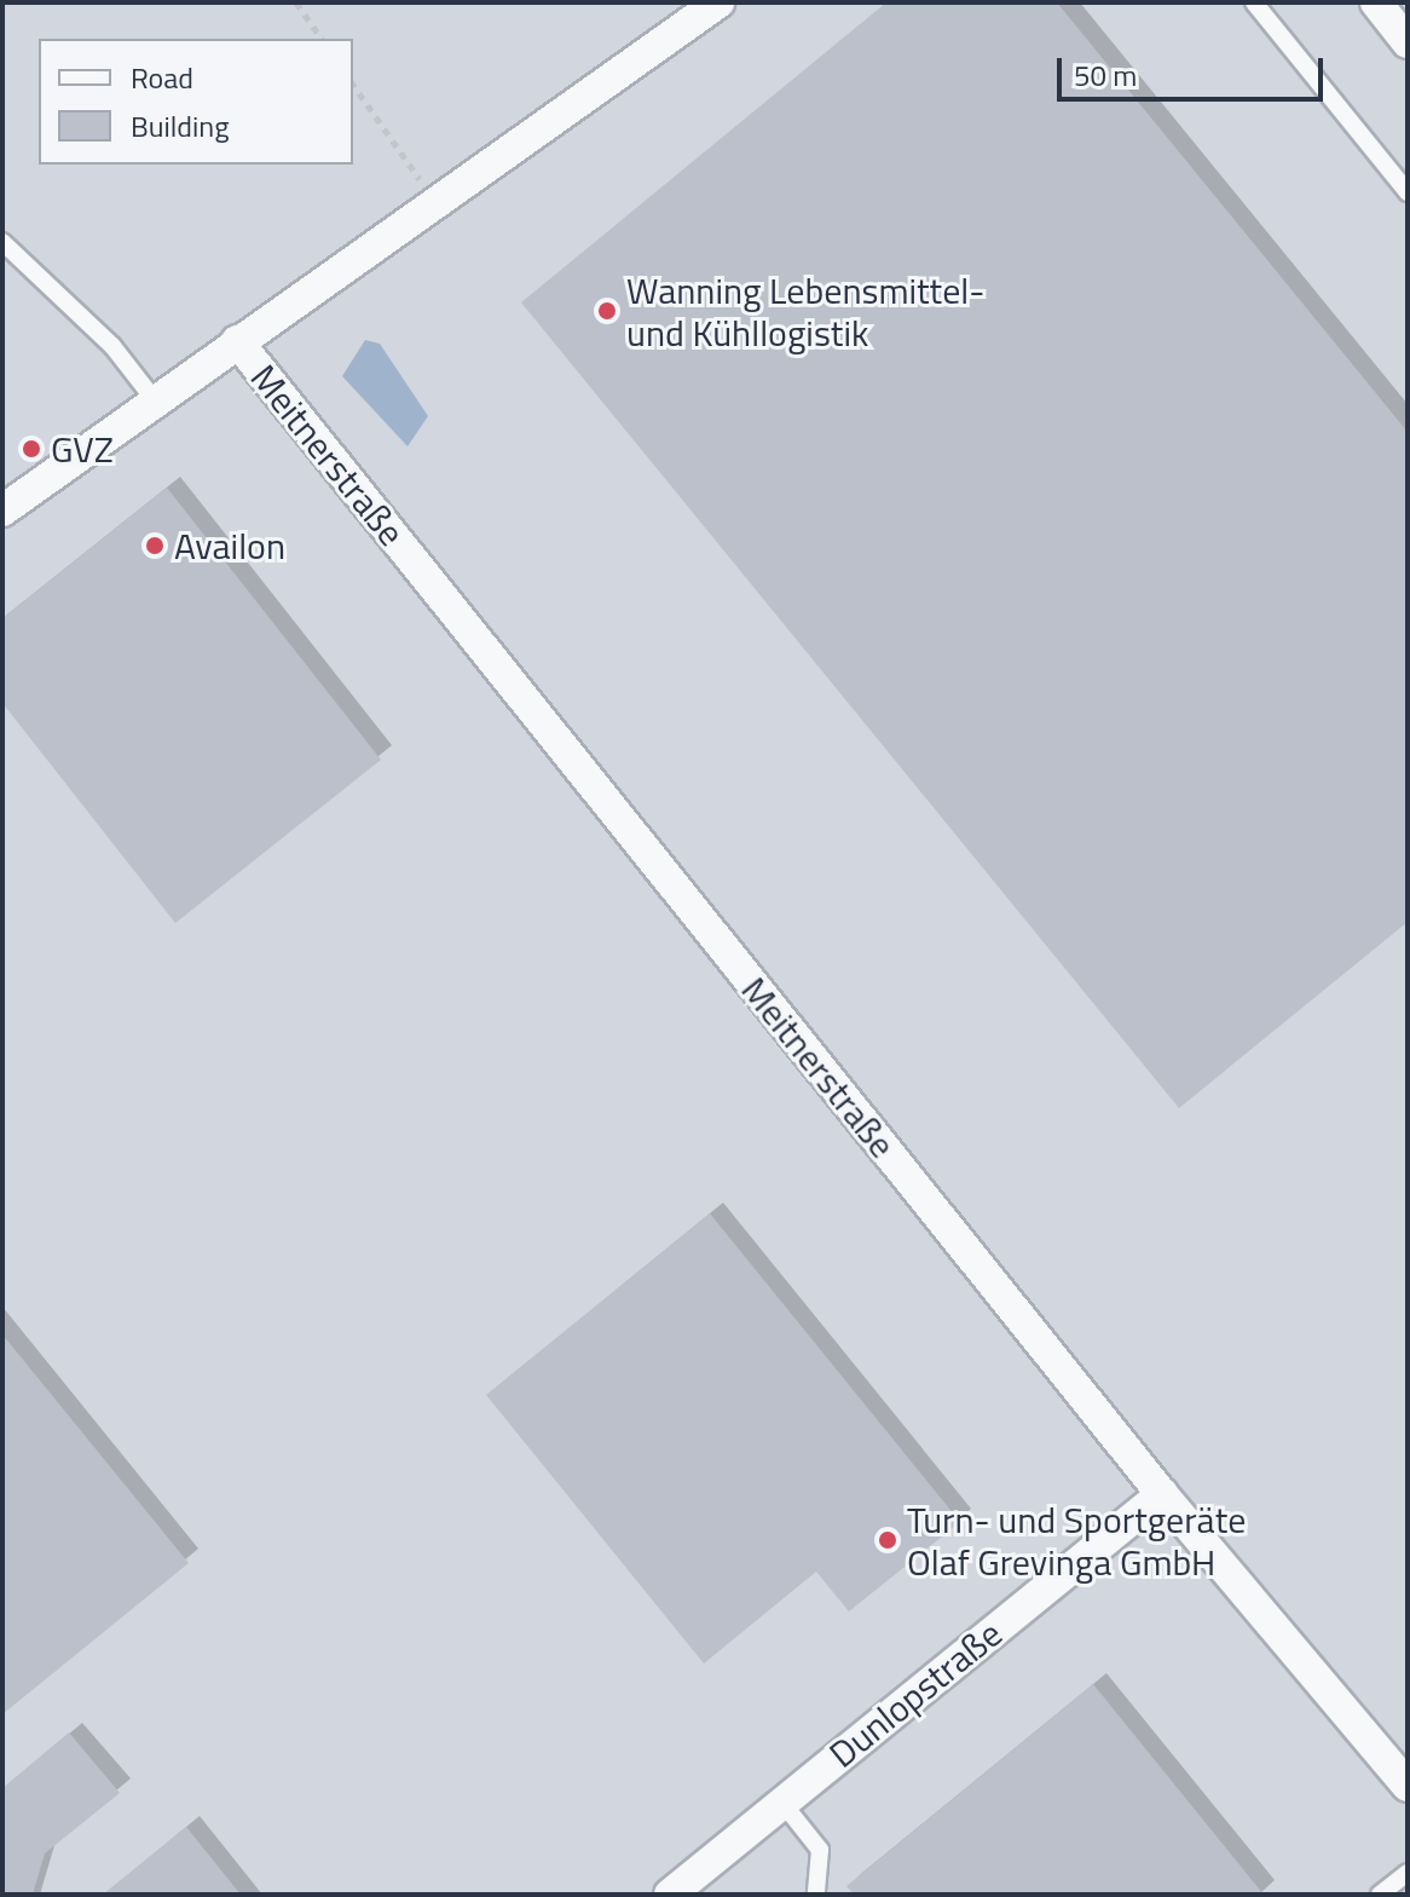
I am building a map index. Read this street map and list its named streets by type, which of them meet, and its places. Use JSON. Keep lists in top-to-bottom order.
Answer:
{
  "streets": {
    "street": ["Meitnerstraße", "Dunlopstraße"]
  },
  "crossings": [
    ["Meitnerstraße", "Dunlopstraße"]
  ],
  "places": [
    "Wanning Lebensmittel- und Kühllogistik",
    "GVZ",
    "Availon",
    "Turn- und Sportgeräte Olaf Grevinga GmbH"
  ],
  "legend": ["Road", "Building"],
  "scale_bar": "50 m"
}
